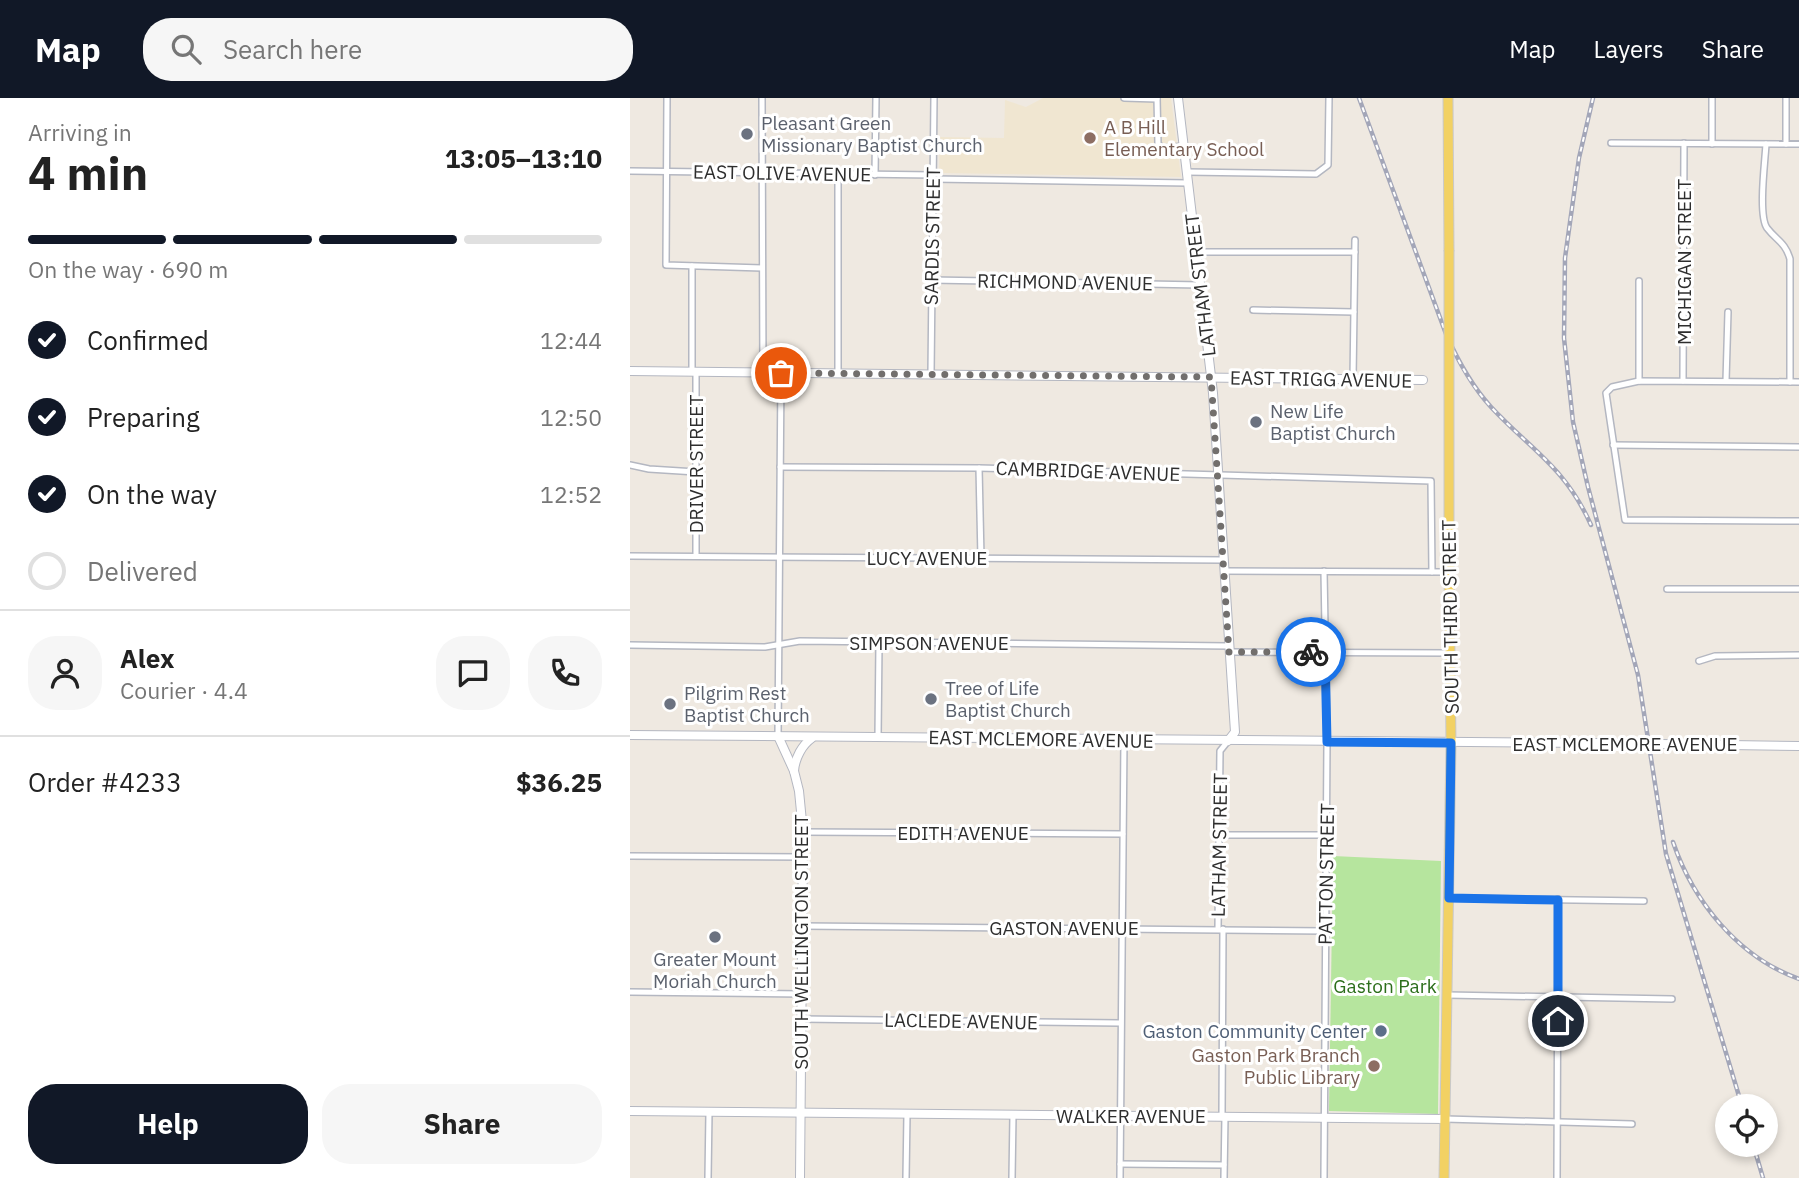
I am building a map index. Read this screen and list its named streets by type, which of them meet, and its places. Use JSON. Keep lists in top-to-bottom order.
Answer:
{
  "streets": {
    "main road": ["SOUTH THIRD STREET"],
    "street": [
      "EAST OLIVE AVENUE",
      "SARDIS STREET",
      "MICHIGAN STREET",
      "RICHMOND AVENUE",
      "LATHAM STREET",
      "EAST TRIGG AVENUE",
      "DRIVER STREET",
      "CAMBRIDGE AVENUE",
      "LUCY AVENUE",
      "SIMPSON AVENUE",
      "EAST MCLEMORE AVENUE",
      "EDITH AVENUE",
      "PATTON STREET",
      "GASTON AVENUE",
      "SOUTH WELLINGTON STREET",
      "LACLEDE AVENUE",
      "WALKER AVENUE"
    ]
  },
  "crossings": [
    ["EAST OLIVE AVENUE", "SARDIS STREET"],
    ["EAST OLIVE AVENUE", "LATHAM STREET"],
    ["SARDIS STREET", "RICHMOND AVENUE"],
    ["SARDIS STREET", "EAST TRIGG AVENUE"],
    ["RICHMOND AVENUE", "LATHAM STREET"],
    ["LATHAM STREET", "EAST TRIGG AVENUE"],
    ["LATHAM STREET", "CAMBRIDGE AVENUE"],
    ["LATHAM STREET", "LUCY AVENUE"],
    ["LATHAM STREET", "SIMPSON AVENUE"],
    ["LATHAM STREET", "EAST MCLEMORE AVENUE"],
    ["LATHAM STREET", "GASTON AVENUE"],
    ["LATHAM STREET", "WALKER AVENUE"],
    ["EAST TRIGG AVENUE", "DRIVER STREET"],
    ["EAST TRIGG AVENUE", "SOUTH WELLINGTON STREET"],
    ["DRIVER STREET", "LUCY AVENUE"],
    ["CAMBRIDGE AVENUE", "SOUTH WELLINGTON STREET"],
    ["LUCY AVENUE", "SOUTH WELLINGTON STREET"],
    ["SOUTH THIRD STREET", "SIMPSON AVENUE"],
    ["SOUTH THIRD STREET", "EAST MCLEMORE AVENUE"],
    ["SOUTH THIRD STREET", "WALKER AVENUE"],
    ["SIMPSON AVENUE", "PATTON STREET"],
    ["SIMPSON AVENUE", "SOUTH WELLINGTON STREET"],
    ["EAST MCLEMORE AVENUE", "PATTON STREET"],
    ["EAST MCLEMORE AVENUE", "SOUTH WELLINGTON STREET"],
    ["EDITH AVENUE", "SOUTH WELLINGTON STREET"],
    ["PATTON STREET", "GASTON AVENUE"],
    ["PATTON STREET", "WALKER AVENUE"],
    ["GASTON AVENUE", "SOUTH WELLINGTON STREET"],
    ["SOUTH WELLINGTON STREET", "LACLEDE AVENUE"],
    ["SOUTH WELLINGTON STREET", "WALKER AVENUE"]
  ],
  "parks": ["Gaston Park"],
  "places": [
    "Pleasant Green Missionary Baptist Church",
    "A B Hill Elementary School",
    "New Life Baptist Church",
    "Tree of Life Baptist Church",
    "Pilgrim Rest Baptist Church",
    "Greater Mount Moriah Church",
    "Gaston Community Center",
    "Gaston Park Branch Public Library"
  ],
  "page": {
    "header": "Map",
    "search": "Search here",
    "nav": ["Map", "Layers", "Share"],
    "heading": ["4 min", "Arriving in", "13:05–13:10"],
    "panel": [
      "Alex",
      "Courier · 4.4",
      "Order #4233",
      "$36.25"
    ],
    "bar": "On the way · 690 m",
    "list": [
      ["Confirmed", "12:44"],
      ["Preparing", "12:50"],
      ["On the way", "12:52"],
      "Delivered"
    ],
    "buttons": ["Help", "Share"]
  }
}
